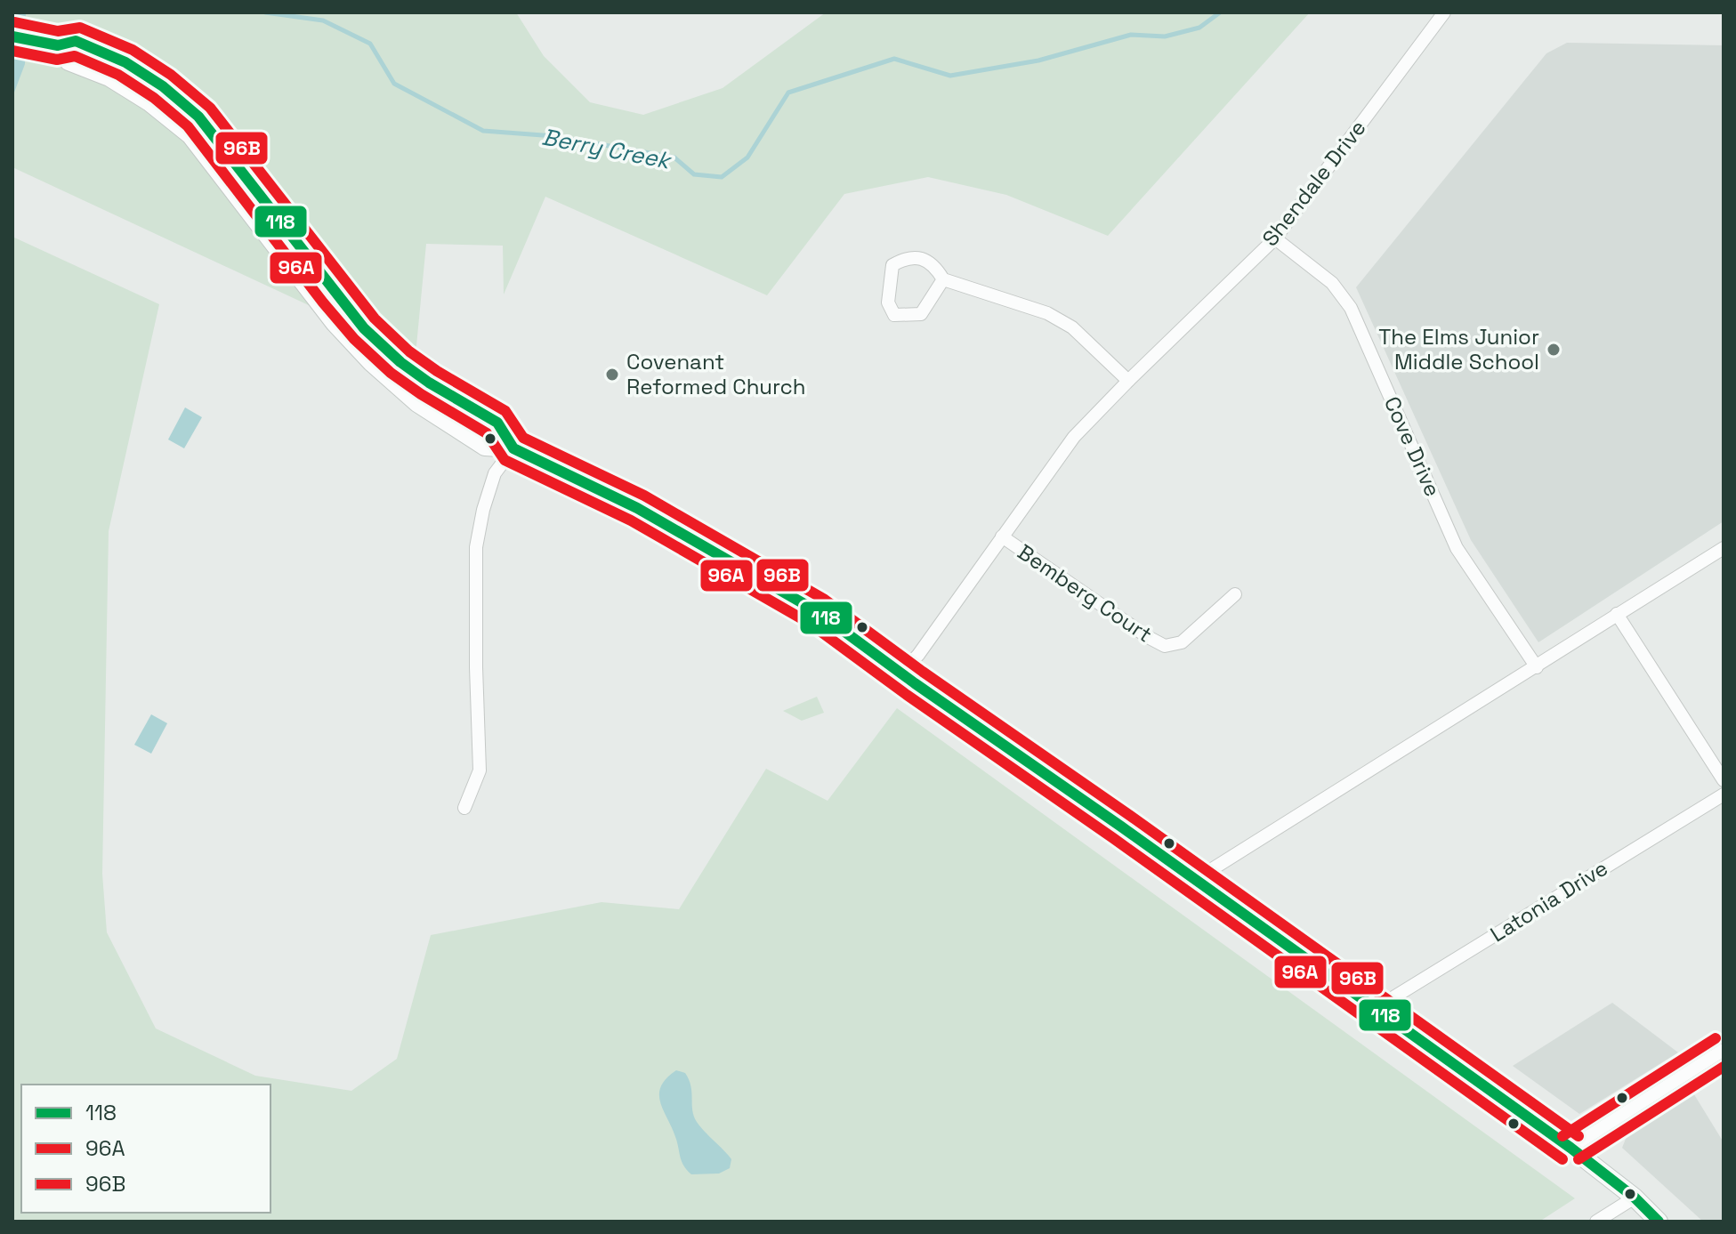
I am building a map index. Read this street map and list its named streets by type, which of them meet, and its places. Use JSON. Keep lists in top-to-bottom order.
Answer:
{
  "streets": {
    "street": [
      "Shendale Drive",
      "Cove Drive",
      "Bemberg Court",
      "Latonia Drive"
    ]
  },
  "crossings": [
    ["Shendale Drive", "Cove Drive"],
    ["Shendale Drive", "Bemberg Court"]
  ],
  "water": ["Berry Creek"],
  "places": ["The Elms Junior Middle School", "Covenant Reformed Church"],
  "lines": ["transit line 96B", "transit line 118", "transit line 96A"],
  "legend": ["118", "96A", "96B"]
}
